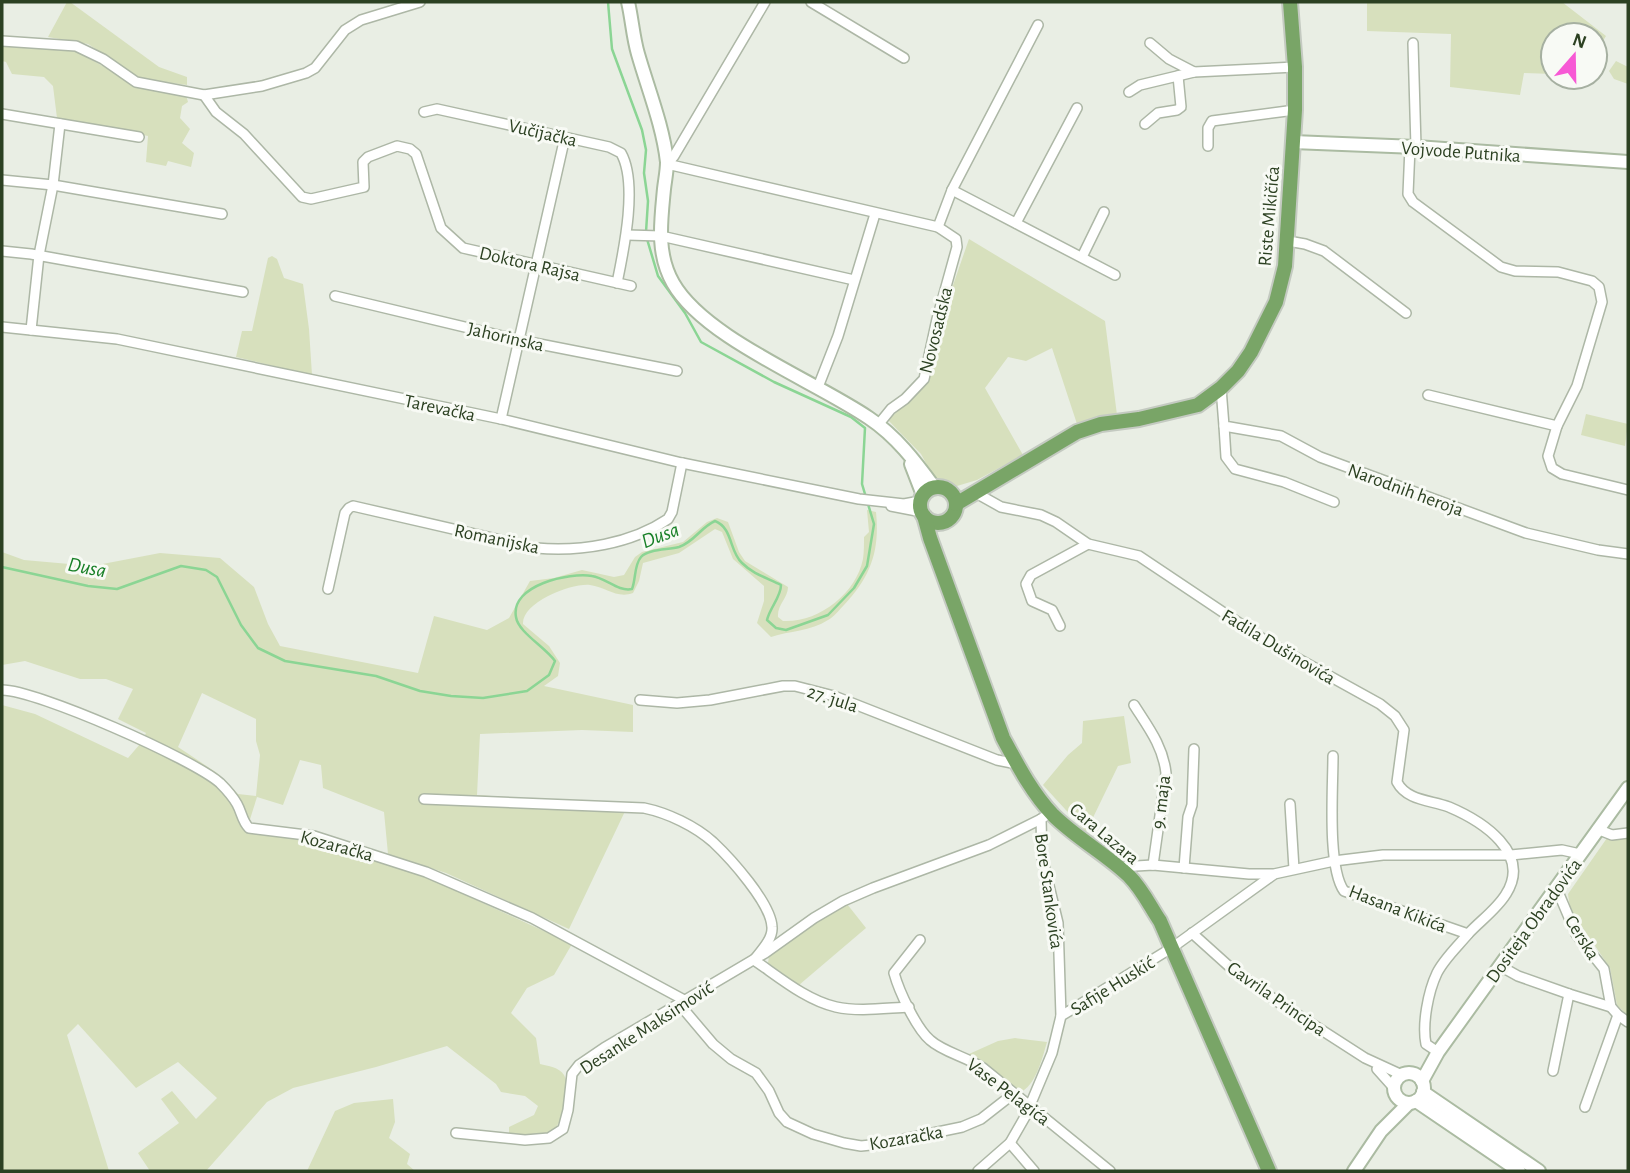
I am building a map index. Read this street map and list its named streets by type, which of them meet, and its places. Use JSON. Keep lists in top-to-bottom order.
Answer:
{
  "streets": {
    "main road": ["Riste Mikičića", "Cara Lazara"],
    "street": [
      "Vučijačka",
      "Vojvode Putnika",
      "Doktora Rajsa",
      "Novosadska",
      "Jahorinska",
      "Tarevačka",
      "Narodnih heroja",
      "Romanijska",
      "Fadila Dušinovića",
      "27. jula",
      "9. maja",
      "Kozaračka",
      "Bore Stankovića",
      "Hasana Kikića",
      "Dositeja Obradovića",
      "Cerska",
      "Safije Huskić",
      "Gavrila Principa",
      "Desanke Maksimović",
      "Vase Pelagića"
    ]
  },
  "crossings": [
    ["Vojvode Putnika", "Riste Mikičića"],
    ["Riste Mikičića", "Tarevačka"],
    ["Riste Mikičića", "Fadila Dušinovića"],
    ["Riste Mikičića", "Cara Lazara"],
    ["Tarevačka", "Romanijska"],
    ["Tarevačka", "Cara Lazara"],
    ["Fadila Dušinovića", "Hasana Kikića"],
    ["27. jula", "Cara Lazara"],
    ["Cara Lazara", "Bore Stankovića"],
    ["Cara Lazara", "Safije Huskić"],
    ["Cara Lazara", "Desanke Maksimović"],
    ["Kozaračka", "Desanke Maksimović"],
    ["Kozaračka", "Vase Pelagića"],
    ["Bore Stankovića", "Safije Huskić"],
    ["Bore Stankovića", "Desanke Maksimović"],
    ["Dositeja Obradovića", "Cerska"],
    ["Dositeja Obradovića", "Gavrila Principa"],
    ["Safije Huskić", "Gavrila Principa"],
    ["Safije Huskić", "Vase Pelagića"]
  ],
  "water": ["Dusa"],
  "north": "top"
}
